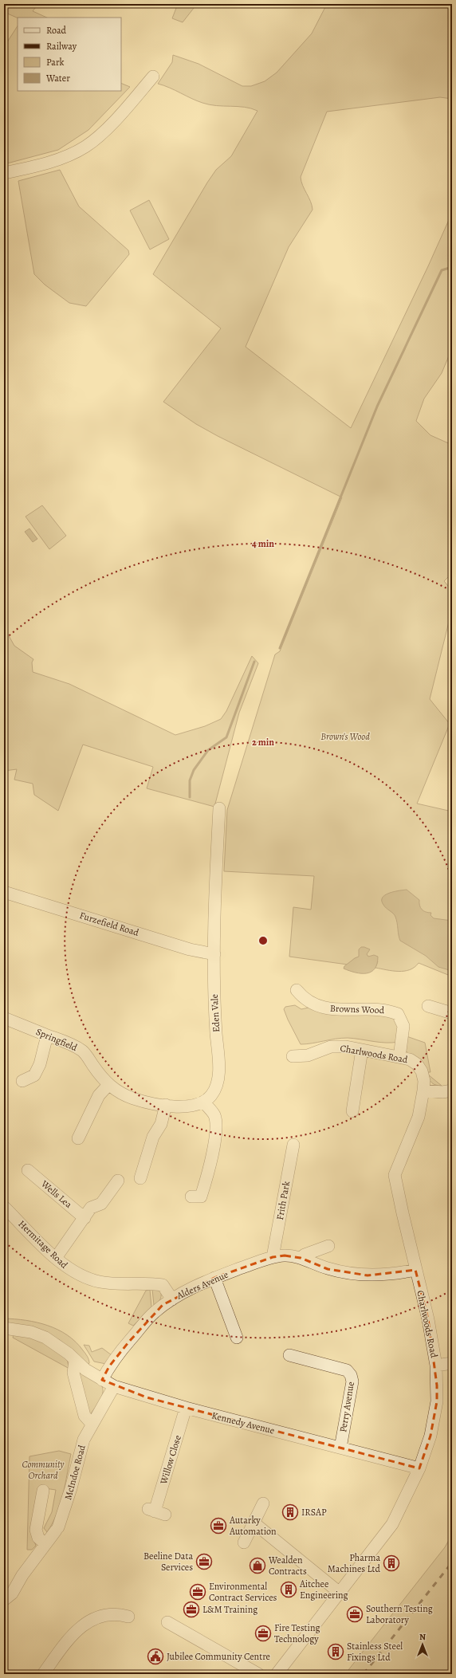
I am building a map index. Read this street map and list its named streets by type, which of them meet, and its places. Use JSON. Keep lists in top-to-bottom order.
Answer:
{
  "streets": {
    "street": [
      "Furzefield Road",
      "Browns Wood",
      "Eden Vale",
      "Springfield",
      "Charlwoods Road",
      "Wells Lea",
      "Frith Park",
      "Hermitage Road",
      "Alders Avenue",
      "Perry Avenue",
      "Kennedy Avenue",
      "Willow Close",
      "McIndoe Road"
    ]
  },
  "crossings": [
    ["Furzefield Road", "Eden Vale"],
    ["Browns Wood", "Charlwoods Road"],
    ["Eden Vale", "Springfield"],
    ["Charlwoods Road", "Alders Avenue"],
    ["Charlwoods Road", "Kennedy Avenue"],
    ["Frith Park", "Alders Avenue"],
    ["Hermitage Road", "Alders Avenue"],
    ["Alders Avenue", "Kennedy Avenue"],
    ["Perry Avenue", "Kennedy Avenue"],
    ["Kennedy Avenue", "Willow Close"],
    ["Kennedy Avenue", "McIndoe Road"]
  ],
  "parks": ["Brown's Wood", "Community Orchard"],
  "places": {
    "building": [
      "IRSAP",
      "Pharma Machines Ltd",
      "Aitchee Engineering",
      "Stainless Steel Fixings Ltd"
    ],
    "office": [
      "Autarky Automation",
      "Beeline Data Services",
      "Environmental Contract Services",
      "L&M Training",
      "Southern Testing Laboratory",
      "Fire Testing Technology"
    ],
    "shop": ["Wealden Contracts"],
    "public building": ["Jubilee Community Centre"]
  },
  "legend": [
    "Road",
    "Railway",
    "Park",
    "Water"
  ],
  "north": "top",
  "rings": ["4 min", "2 min"]
}
